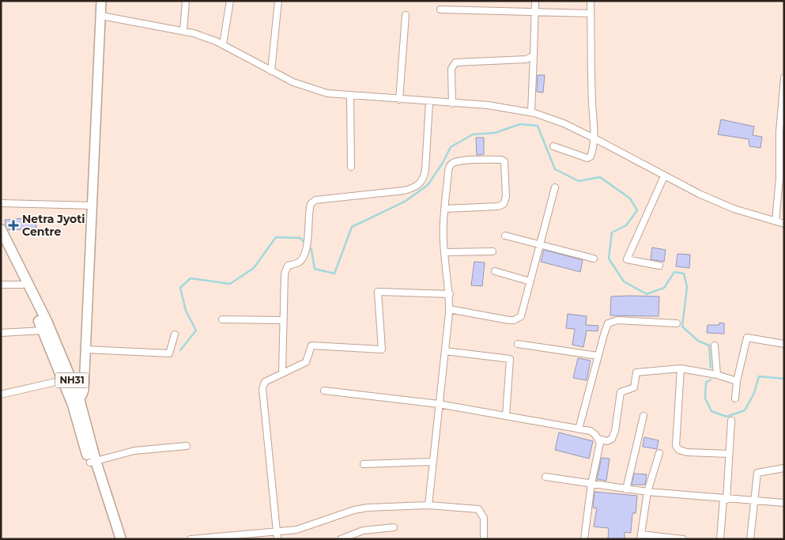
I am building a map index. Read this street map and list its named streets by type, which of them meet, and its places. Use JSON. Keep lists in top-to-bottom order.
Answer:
{
  "streets": {
    "highway": ["NH31"]
  },
  "places": {
    "health": ["Netra Jyoti Centre"]
  }
}
